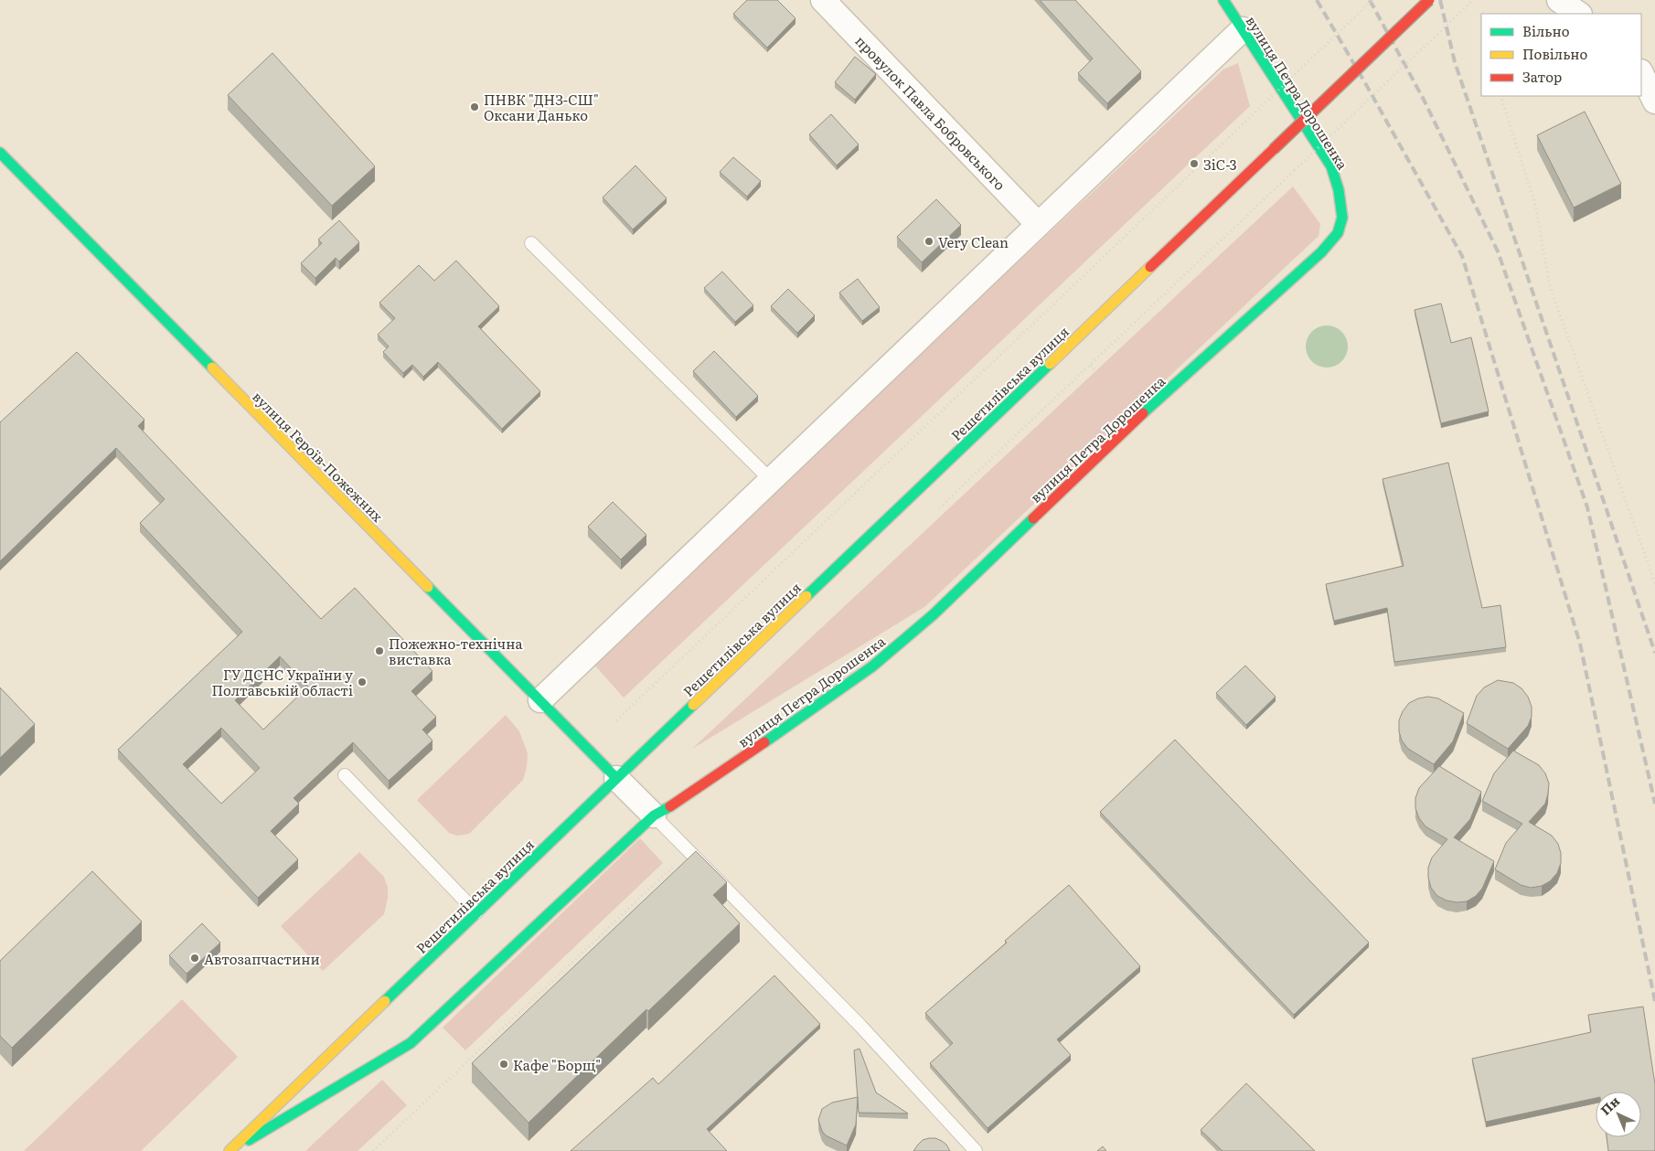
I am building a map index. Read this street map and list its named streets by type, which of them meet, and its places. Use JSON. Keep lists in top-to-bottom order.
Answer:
{
  "streets": {
    "street": [
      "вулиця Петра Дорошенка",
      "провулок Павла Бобровського",
      "Решетилівська вулиця",
      "вулиця Героїв-Пожежних"
    ]
  },
  "crossings": [
    ["вулиця Петра Дорошенка", "Решетилівська вулиця"],
    ["Решетилівська вулиця", "вулиця Героїв-Пожежних"]
  ],
  "places": [
    "ПНВК \"ДНЗ-СШ\" Оксани Данько",
    "ЗіС-3",
    "Very Clean",
    "Пожежно-технічна виставка",
    "ГУ ДСНС України у Полтавській області",
    "Автозапчастини",
    "Кафе \"Борщ\""
  ],
  "legend": ["Вільно", "Повільно", "Затор"],
  "north": "top left"
}
